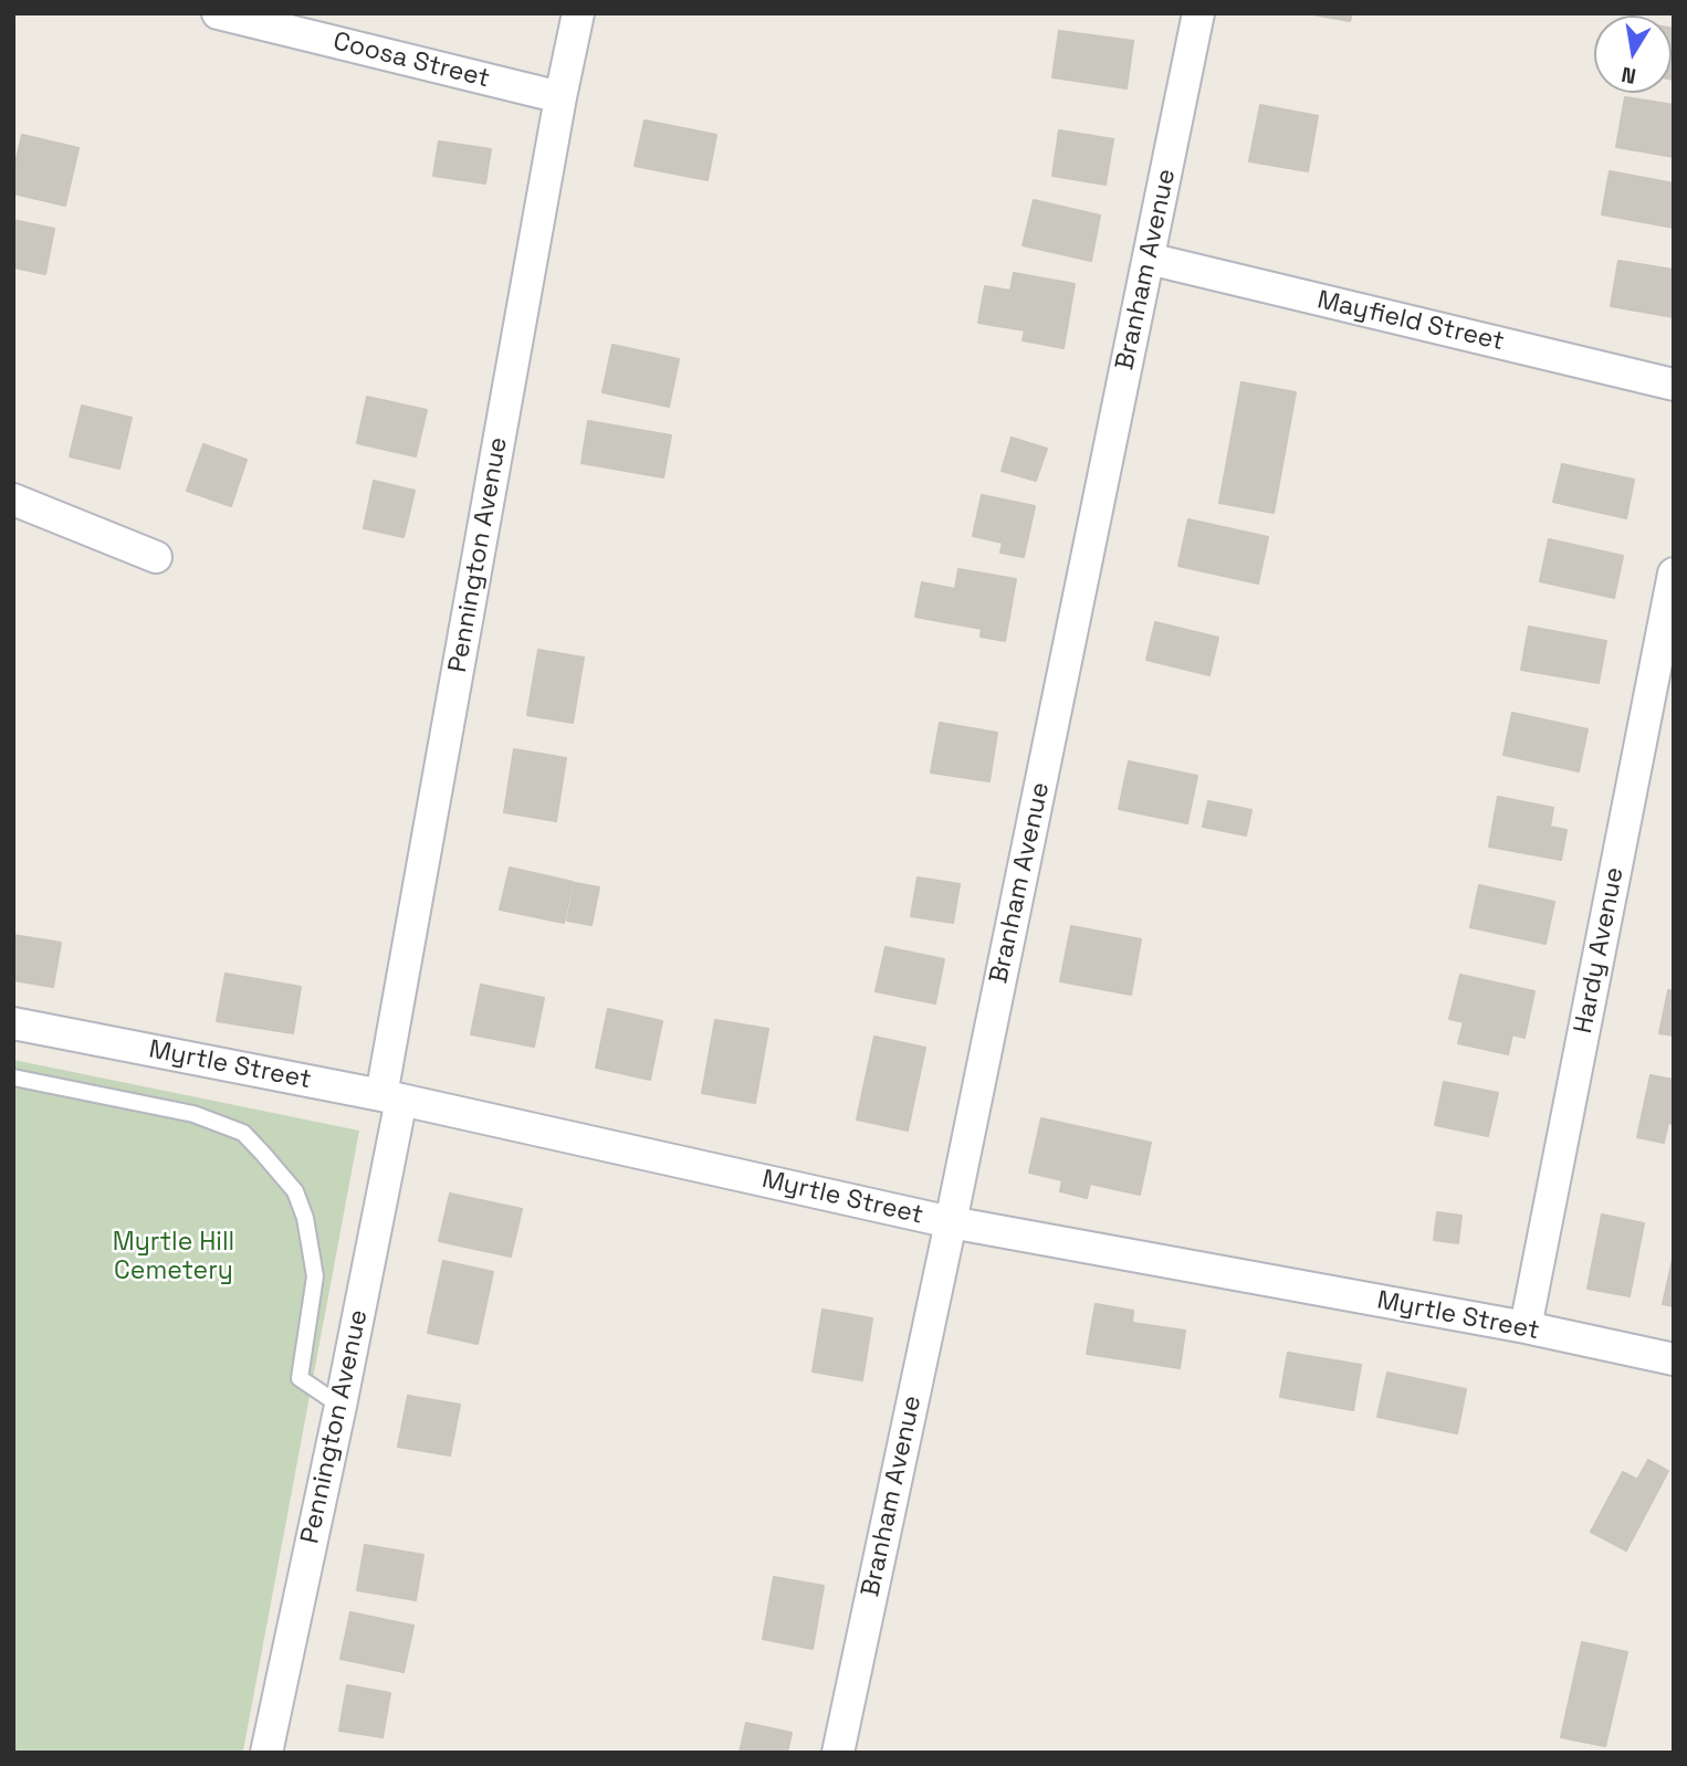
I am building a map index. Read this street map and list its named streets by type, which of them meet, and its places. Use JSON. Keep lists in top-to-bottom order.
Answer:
{
  "streets": {
    "street": [
      "Coosa Street",
      "Branham Avenue",
      "Mayfield Street",
      "Pennington Avenue",
      "Hardy Avenue",
      "Myrtle Street"
    ]
  },
  "crossings": [
    ["Coosa Street", "Pennington Avenue"],
    ["Branham Avenue", "Mayfield Street"],
    ["Branham Avenue", "Myrtle Street"],
    ["Pennington Avenue", "Myrtle Street"],
    ["Hardy Avenue", "Myrtle Street"]
  ],
  "parks": ["Myrtle Hill Cemetery"],
  "north": "bottom"
}
